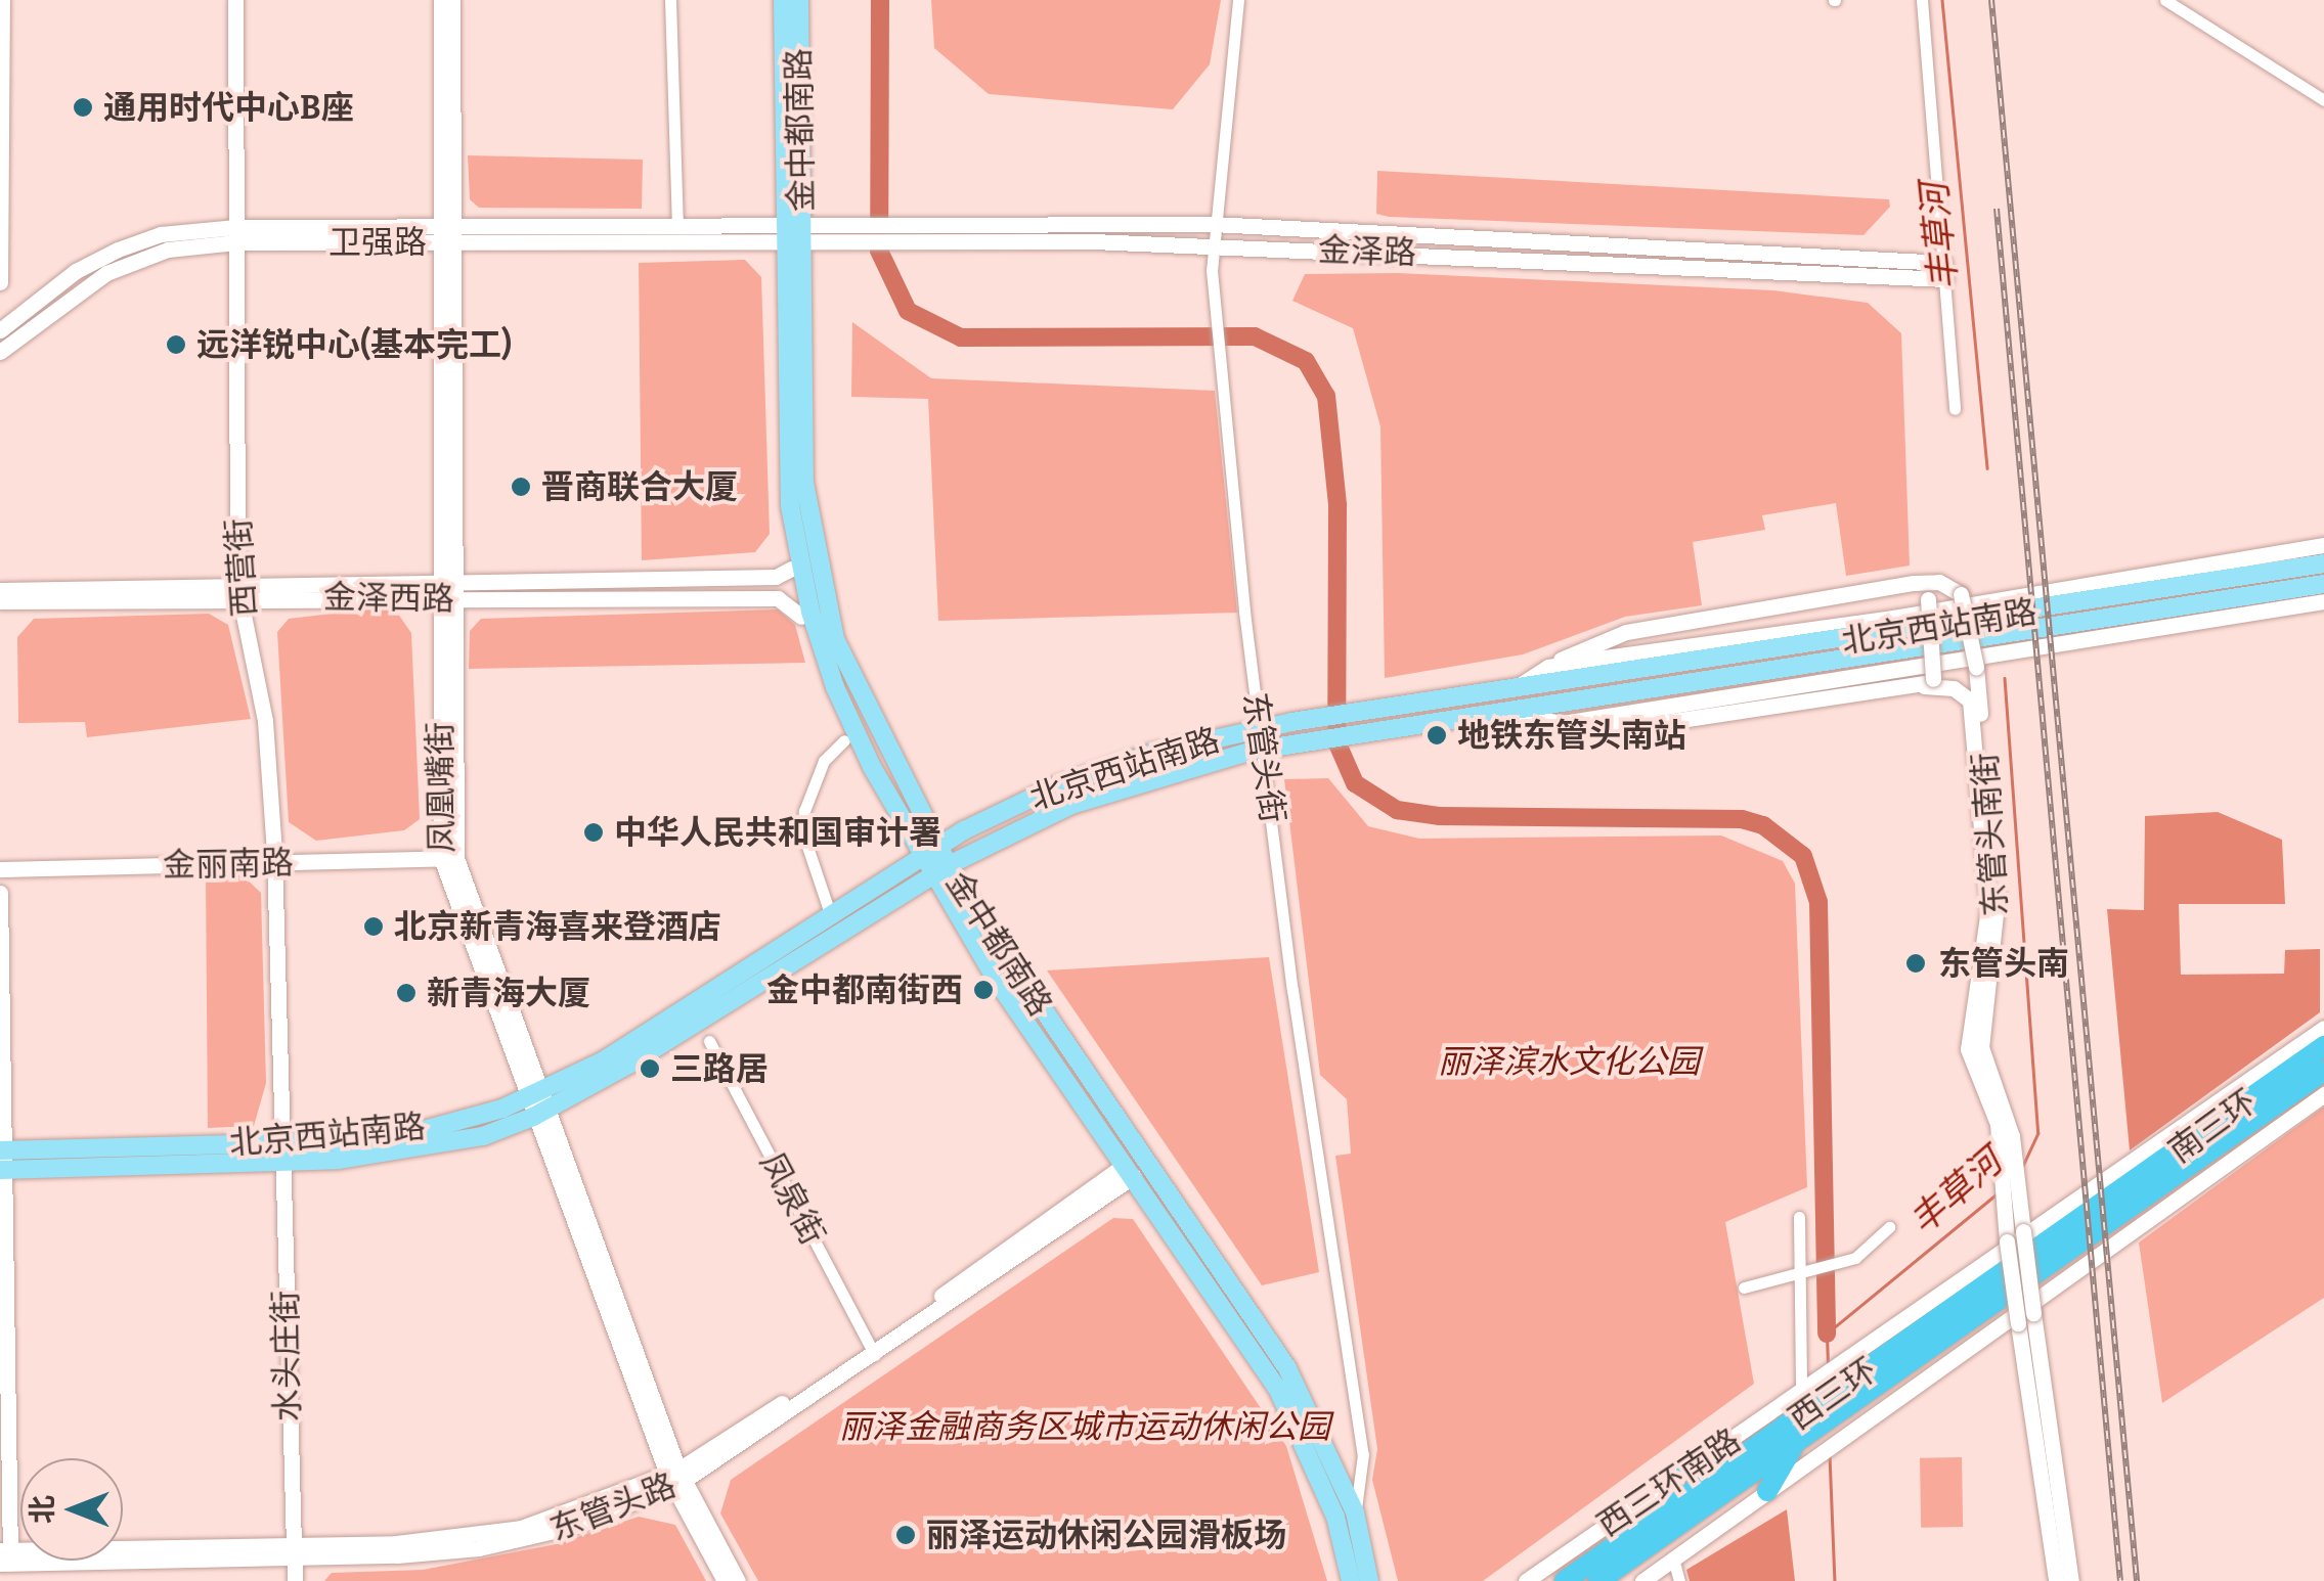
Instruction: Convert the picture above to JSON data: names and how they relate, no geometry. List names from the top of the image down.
{
  "streets": {
    "highway": ["南三环", "西三环"],
    "main road": ["金中都南路", "北京西站南路"],
    "street": [
      "卫强路",
      "金泽路",
      "西营街",
      "金泽西路",
      "东管头街",
      "凤凰嘴街",
      "东管头南街",
      "金丽南路",
      "凤泉街",
      "水头庄街",
      "西三环南路",
      "东管头路"
    ]
  },
  "crossings": [
    ["金中都南路", "卫强路"],
    ["金中都南路", "金泽路"],
    ["金中都南路", "北京西站南路"],
    ["金中都南路", "东管头街"],
    ["金中都南路", "东管头路"],
    ["卫强路", "金泽路"],
    ["卫强路", "西营街"],
    ["卫强路", "凤凰嘴街"],
    ["金泽路", "东管头街"],
    ["西营街", "金泽西路"],
    ["西营街", "北京西站南路"],
    ["西营街", "金丽南路"],
    ["西营街", "水头庄街"],
    ["金泽西路", "凤凰嘴街"],
    ["北京西站南路", "东管头街"],
    ["北京西站南路", "凤凰嘴街"],
    ["北京西站南路", "水头庄街"],
    ["凤凰嘴街", "金丽南路"],
    ["凤凰嘴街", "东管头路"],
    ["南三环", "西三环"],
    ["凤泉街", "东管头路"],
    ["水头庄街", "东管头路"],
    ["西三环", "西三环南路"]
  ],
  "water": ["丰草河"],
  "parks": ["丽泽滨水文化公园", "丽泽金融商务区城市运动休闲公园"],
  "places": [
    "通用时代中心B座",
    "远洋锐中心(基本完工)",
    "晋商联合大厦",
    "地铁东管头南站",
    "中华人民共和国审计署",
    "北京新青海喜来登酒店",
    "东管头南",
    "金中都南街西",
    "新青海大厦",
    "三路居",
    "丽泽运动休闲公园滑板场"
  ],
  "north": "left"
}
